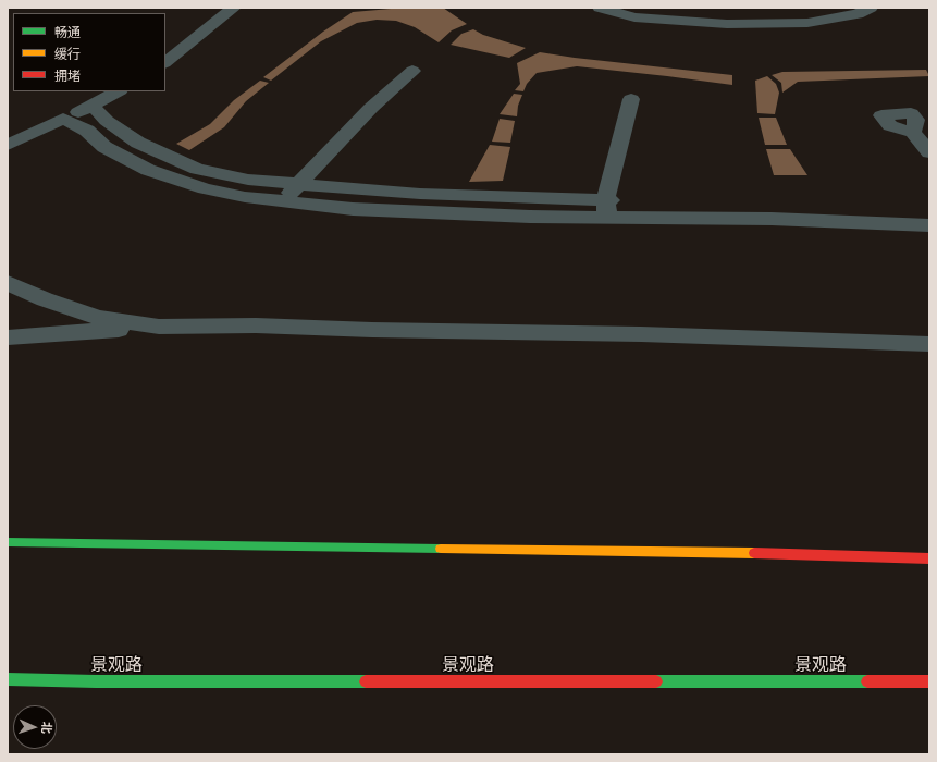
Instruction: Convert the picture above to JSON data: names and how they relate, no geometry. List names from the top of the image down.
{
  "streets": {
    "street": ["景观路"]
  },
  "legend": ["畅通", "缓行", "拥堵"],
  "north": "right"
}
